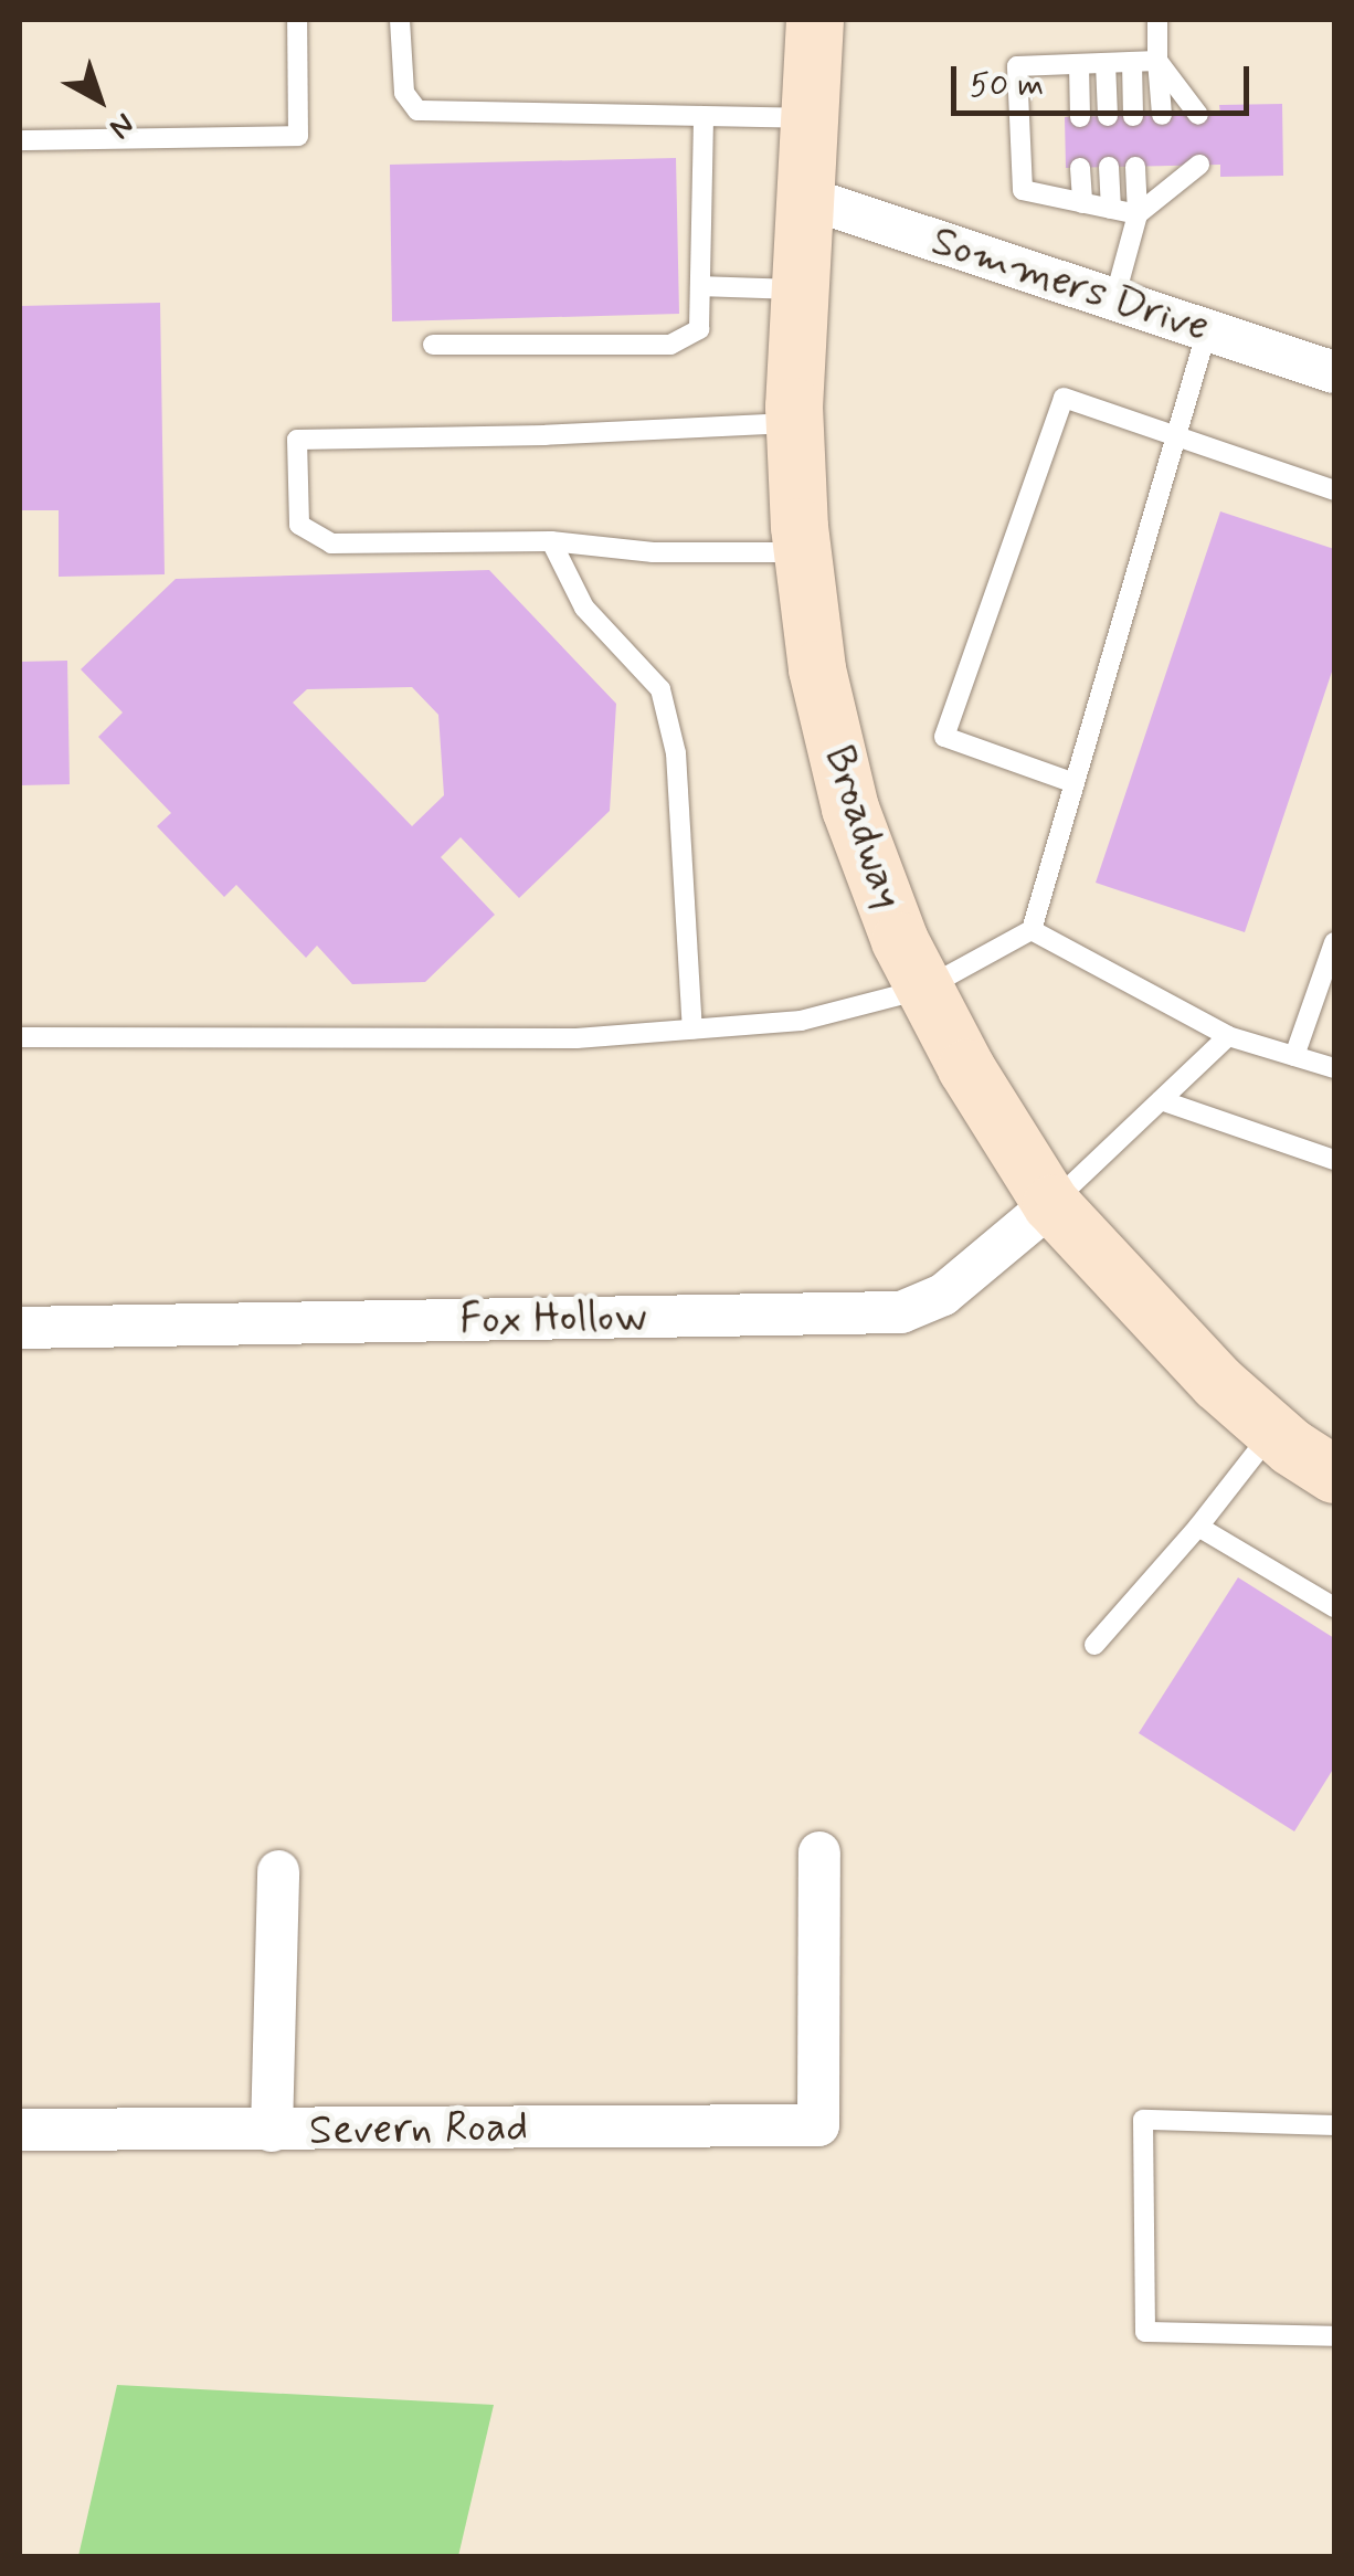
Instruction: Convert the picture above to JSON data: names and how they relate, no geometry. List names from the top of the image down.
{
  "streets": {
    "main road": ["Broadway"],
    "street": ["Sommers Drive", "Fox Hollow", "Severn Road"]
  },
  "crossings": [
    ["Sommers Drive", "Broadway"],
    ["Broadway", "Fox Hollow"]
  ],
  "scale_bar": "50 m",
  "north": "bottom right"
}
